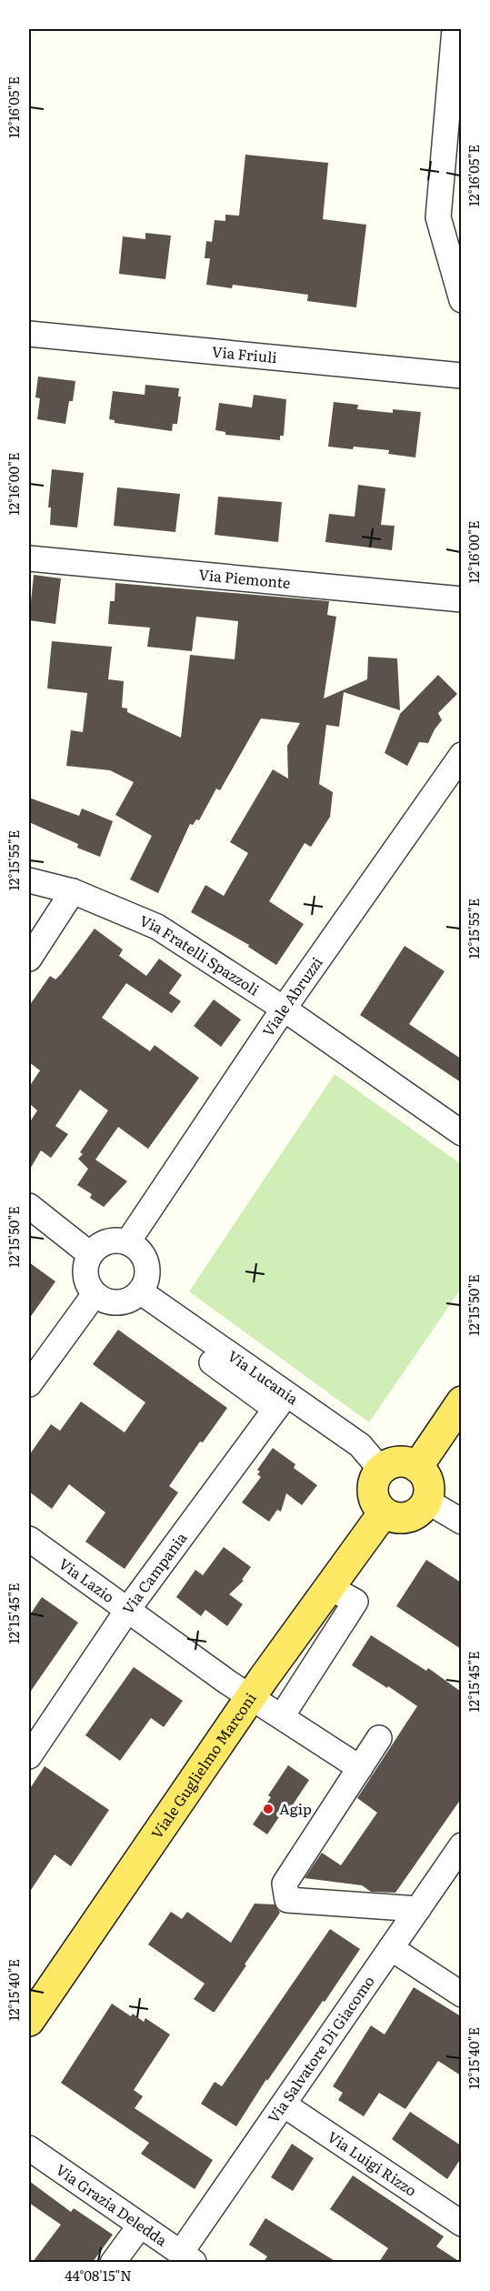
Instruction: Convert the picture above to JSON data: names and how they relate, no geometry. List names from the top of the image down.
{
  "streets": {
    "main road": ["Viale Guglielmo Marconi"],
    "street": [
      "Via Friuli",
      "Via Piemonte",
      "Via Fratelli Spazzoli",
      "Viale Abruzzi",
      "Via Lucania",
      "Via Campania",
      "Via Lazio",
      "Via Salvatore Di Giacomo",
      "Via Luigi Rizzo",
      "Via Grazia Deledda"
    ]
  },
  "crossings": [
    ["Via Fratelli Spazzoli", "Viale Abruzzi"],
    ["Viale Abruzzi", "Via Lucania"],
    ["Via Lucania", "Via Campania"],
    ["Via Lucania", "Viale Guglielmo Marconi"],
    ["Via Campania", "Via Lazio"],
    ["Via Lazio", "Viale Guglielmo Marconi"],
    ["Via Salvatore Di Giacomo", "Via Luigi Rizzo"],
    ["Via Salvatore Di Giacomo", "Via Grazia Deledda"]
  ],
  "places": ["Agip"],
  "coordinates": [
    "12°16'05\"E",
    "12°16'00\"E",
    "12°15'55\"E",
    "12°15'50\"E",
    "12°15'45\"E",
    "12°15'40\"E",
    "44°08'15\"N"
  ]
}
